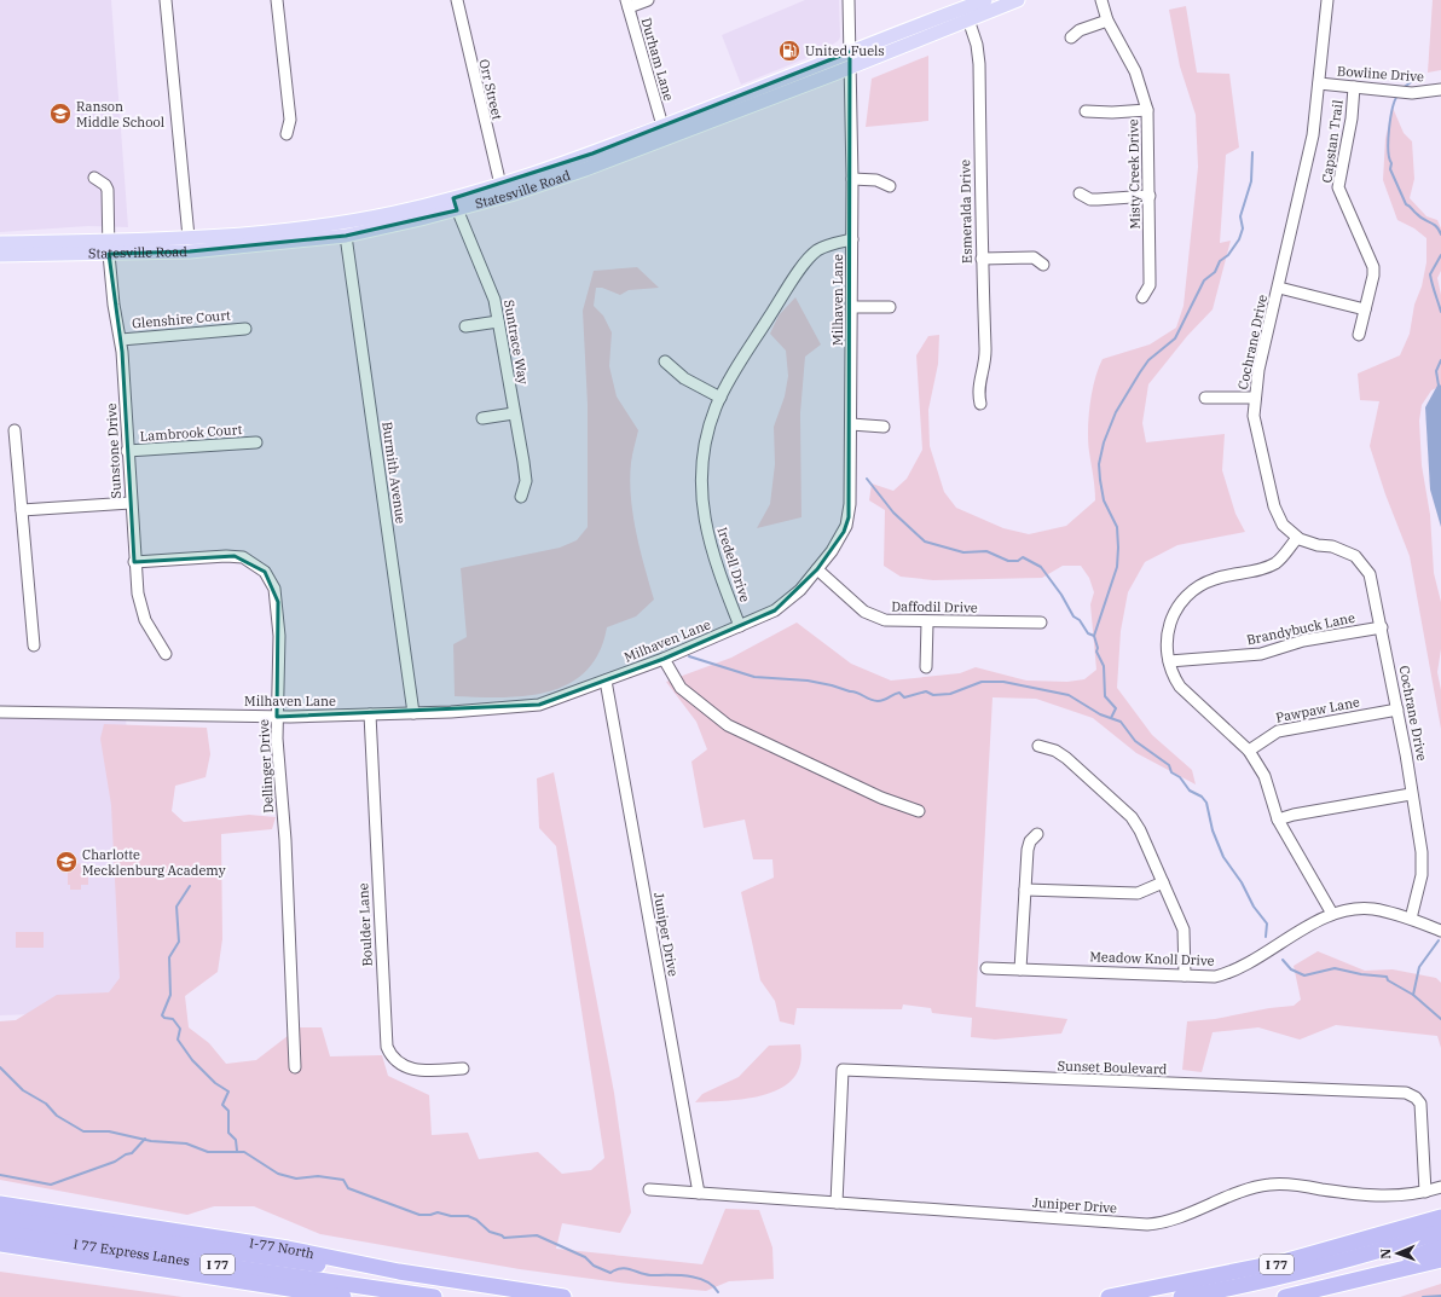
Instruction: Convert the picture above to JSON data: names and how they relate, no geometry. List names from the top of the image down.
{
  "streets": {
    "highway": ["I-77 North", "I 77 Express Lanes", "I 77"],
    "main road": ["Statesville Road"],
    "street": [
      "Durham Lane",
      "Bowline Drive",
      "Orr Street",
      "Capstan Trail",
      "Misty Creek Drive",
      "Esmeralda Drive",
      "Milhaven Lane",
      "Glenshire Court",
      "Suntrace Way",
      "Cochrane Drive",
      "Lambrook Court",
      "Sunstone Drive",
      "Burmith Avenue",
      "Iredell Drive",
      "Daffodil Drive",
      "Brandybuck Lane",
      "Pawpaw Lane",
      "Dellinger Drive",
      "Boulder Lane",
      "Juniper Drive",
      "Meadow Knoll Drive",
      "Sunset Boulevard"
    ]
  },
  "crossings": [
    ["Durham Lane", "Statesville Road"],
    ["Bowline Drive", "Capstan Trail"],
    ["Bowline Drive", "Cochrane Drive"],
    ["Orr Street", "Statesville Road"],
    ["Statesville Road", "Esmeralda Drive"],
    ["Statesville Road", "Milhaven Lane"],
    ["Statesville Road", "Suntrace Way"],
    ["Statesville Road", "Sunstone Drive"],
    ["Statesville Road", "Burmith Avenue"],
    ["Milhaven Lane", "Burmith Avenue"],
    ["Milhaven Lane", "Iredell Drive"],
    ["Milhaven Lane", "Daffodil Drive"],
    ["Milhaven Lane", "Dellinger Drive"],
    ["Milhaven Lane", "Boulder Lane"],
    ["Milhaven Lane", "Juniper Drive"],
    ["Glenshire Court", "Sunstone Drive"],
    ["Cochrane Drive", "Brandybuck Lane"],
    ["Cochrane Drive", "Pawpaw Lane"],
    ["Cochrane Drive", "Meadow Knoll Drive"],
    ["Lambrook Court", "Sunstone Drive"],
    ["Sunstone Drive", "Dellinger Drive"],
    ["Juniper Drive", "Sunset Boulevard"],
    ["I-77 North", "I 77 Express Lanes"]
  ],
  "places": {
    "fuel station": ["United Fuels"],
    "school or university": ["Ranson Middle School", "Charlotte Mecklenburg Academy"]
  },
  "north": "left"
}
